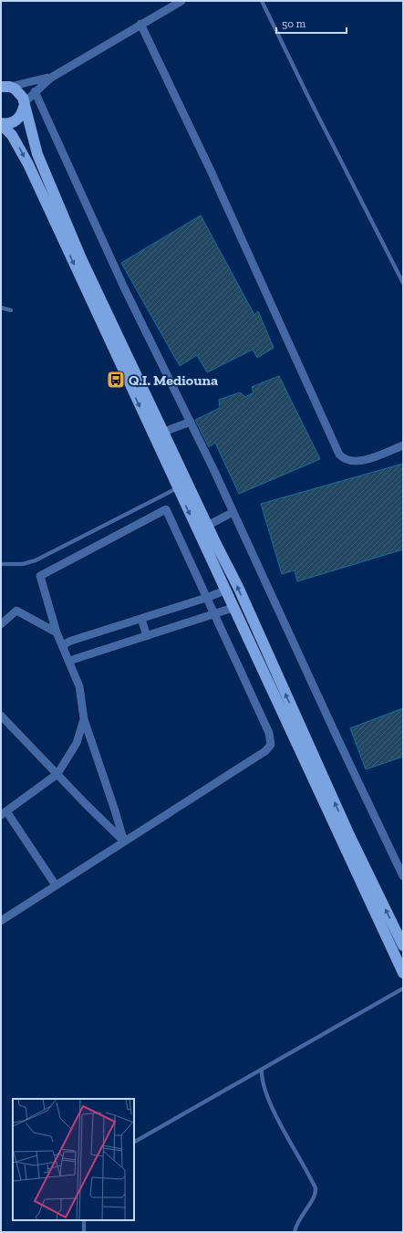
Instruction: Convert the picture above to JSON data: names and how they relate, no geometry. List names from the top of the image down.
{
  "places": {
    "bus stop": ["Q.I. Mediouna"]
  },
  "scale_bar": "50 m"
}
